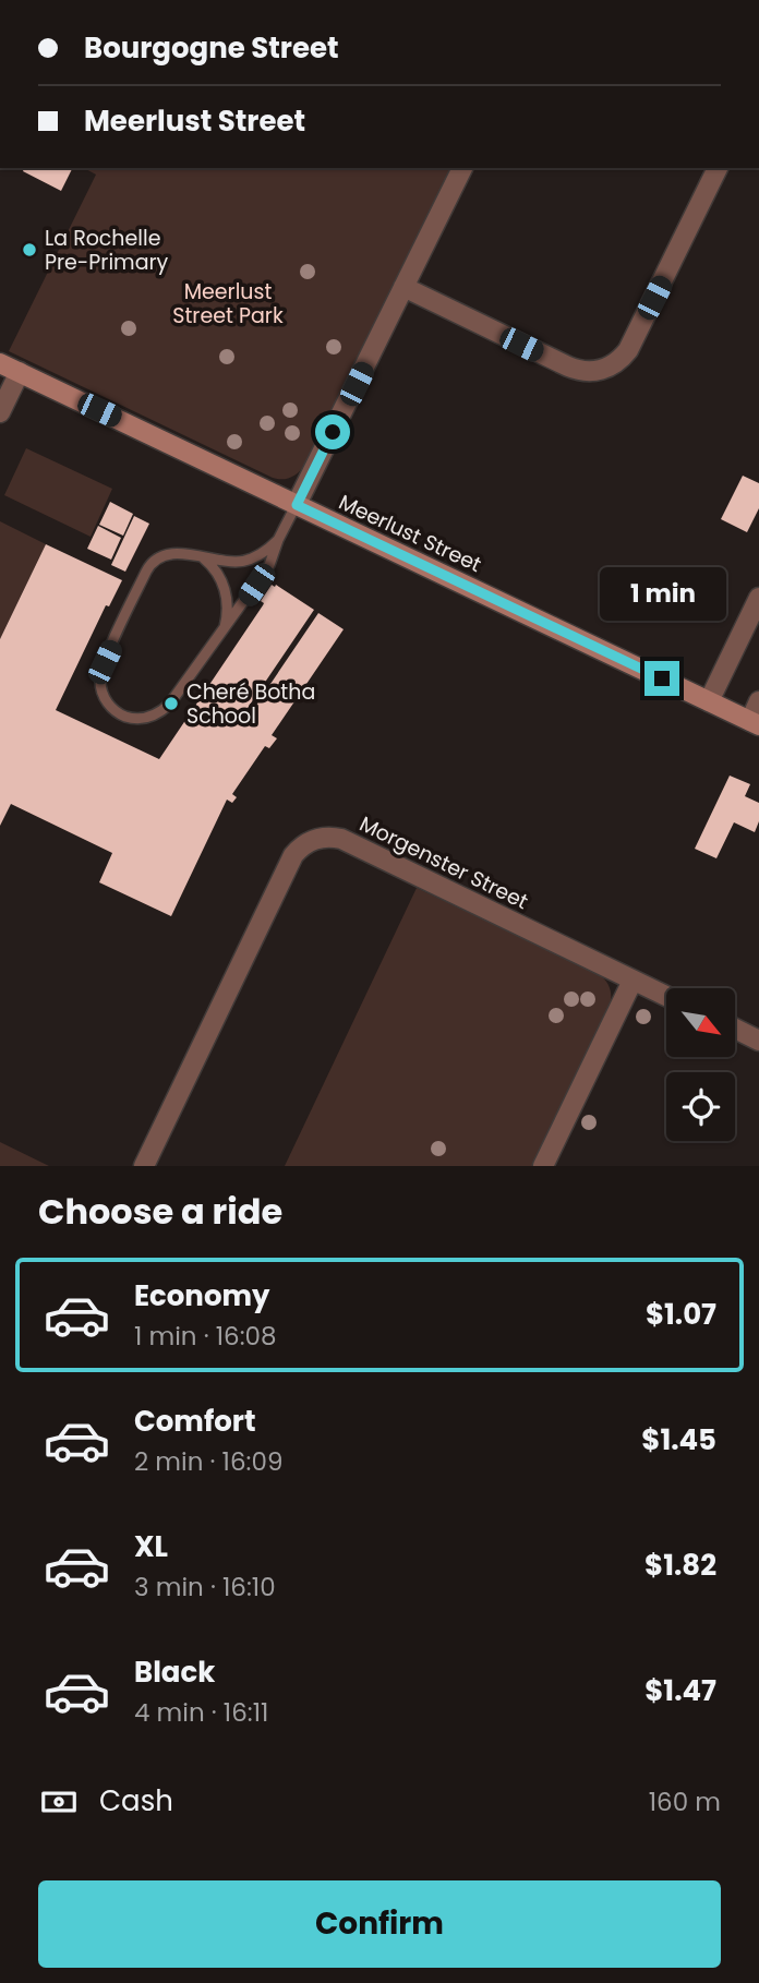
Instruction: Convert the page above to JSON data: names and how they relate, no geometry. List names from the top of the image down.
{
  "streets": {
    "street": ["Meerlust Street", "Morgenster Street"]
  },
  "parks": ["Meerlust Street Park"],
  "places": ["La Rochelle Pre-Primary", "Cheré Botha School"],
  "north": "bottom right",
  "page": {
    "banner": ["Bourgogne Street", "Meerlust Street"],
    "bubble": "1 min",
    "heading": "Choose a ride",
    "list": [
      {
        "name": "Economy",
        "note": "1 min · 16:08",
        "value": "$1.07"
      },
      {
        "name": "Comfort",
        "note": "2 min · 16:09",
        "value": "$1.45"
      },
      {
        "name": "XL",
        "note": "3 min · 16:10",
        "value": "$1.82"
      },
      {
        "name": "Black",
        "note": "4 min · 16:11",
        "value": "$1.47"
      }
    ],
    "pay": ["Cash", "160 m"],
    "buttons": "Confirm"
  }
}
